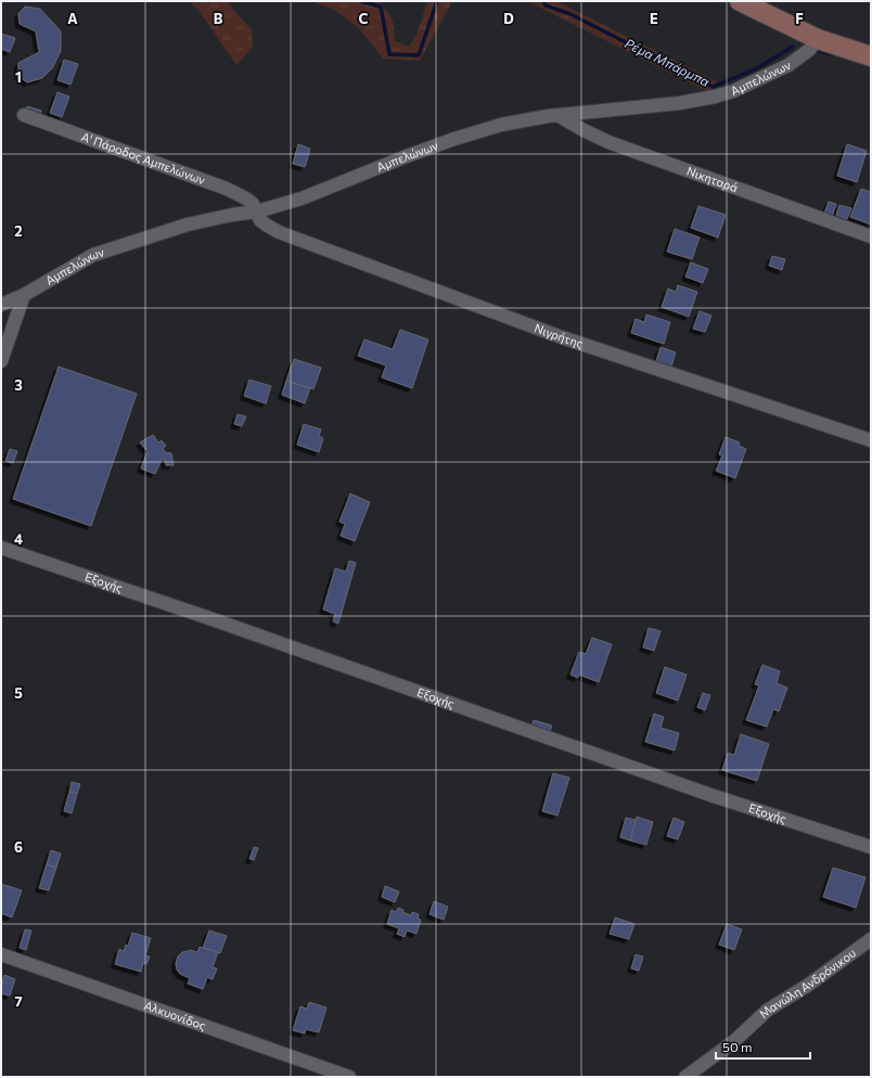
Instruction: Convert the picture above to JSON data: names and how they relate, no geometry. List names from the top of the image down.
{
  "streets": {
    "street": [
      "Αμπελώνων",
      "Α' Πάροδος Αμπελώνων",
      "Νικηταρά",
      "Νιγρήτης",
      "Εξοχής",
      "Μανώλη Ανδρόνικου",
      "Αλκυονίδος"
    ]
  },
  "crossings": [
    ["Αμπελώνων", "Α' Πάροδος Αμπελώνων"],
    ["Αμπελώνων", "Νικηταρά"],
    ["Αμπελώνων", "Νιγρήτης"],
    ["Α' Πάροδος Αμπελώνων", "Νιγρήτης"]
  ],
  "water": ["Ρέμα Μπάρμπα"],
  "scale_bar": "50 m",
  "grid": {
    "columns": [
      "A",
      "B",
      "C",
      "D",
      "E",
      "F"
    ],
    "rows": [
      "1",
      "2",
      "3",
      "4",
      "5",
      "6",
      "7"
    ]
  }
}
